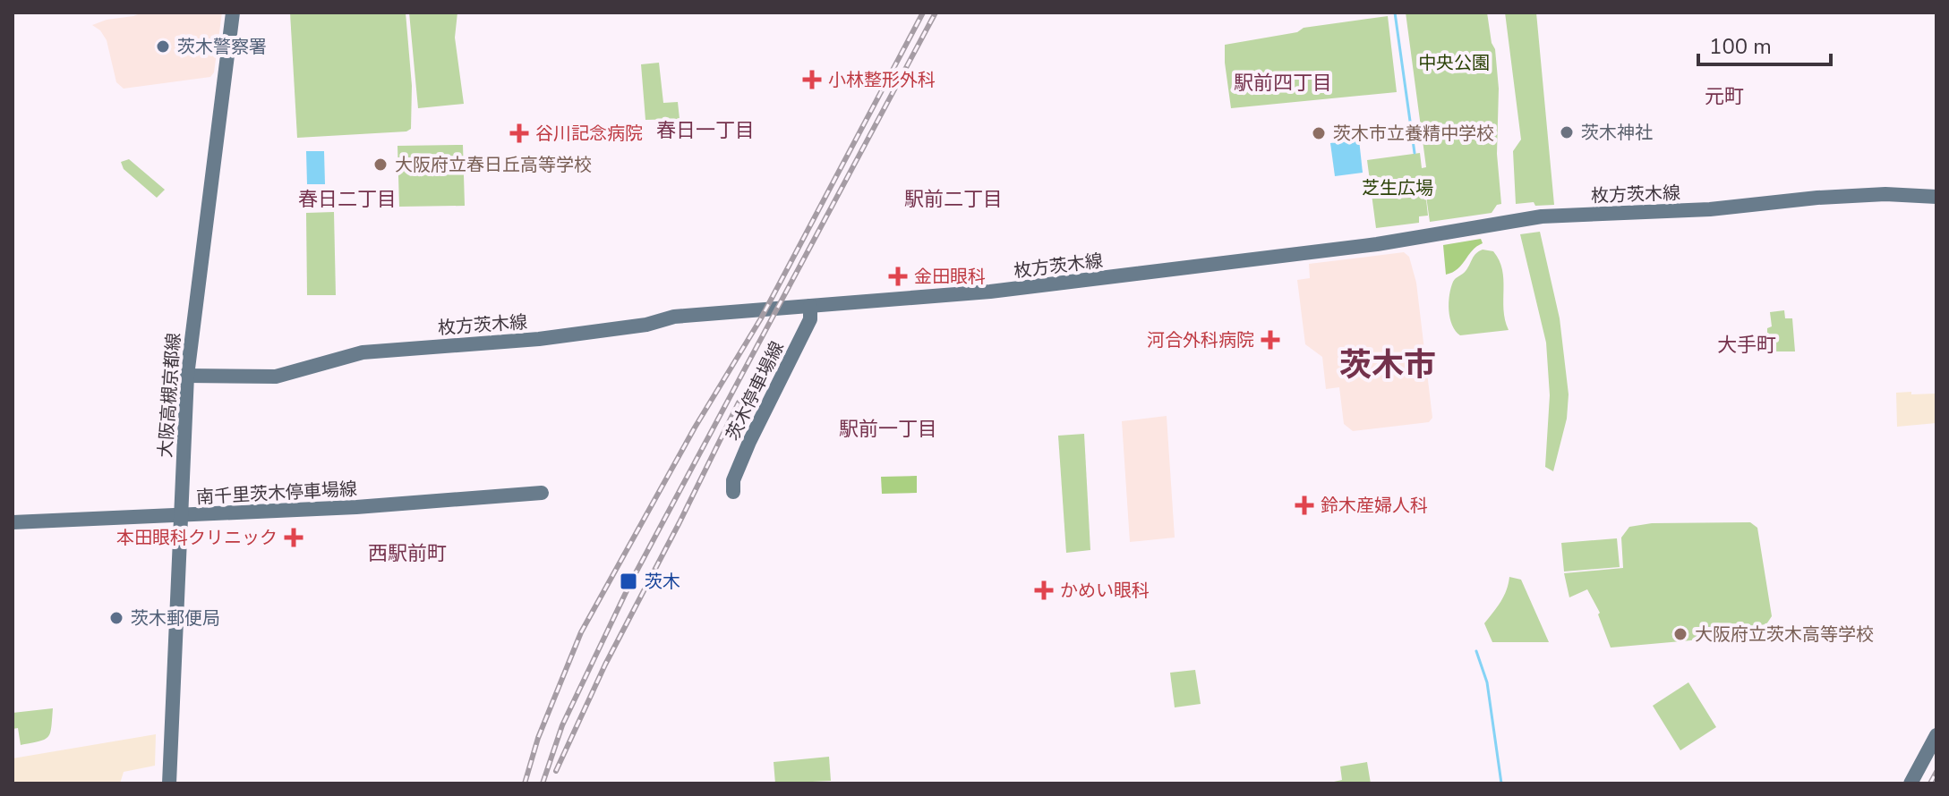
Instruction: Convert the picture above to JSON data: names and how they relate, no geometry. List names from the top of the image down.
{
  "streets": {
    "main road": [
      "枚方茨木線",
      "茨木停車場線",
      "大阪高槻京都線",
      "南千里茨木停車場線"
    ]
  },
  "crossings": [
    ["枚方茨木線", "茨木停車場線"],
    ["枚方茨木線", "大阪高槻京都線"],
    ["大阪高槻京都線", "南千里茨木停車場線"]
  ],
  "districts": [
    "駅前四丁目",
    "元町",
    "春日一丁目",
    "春日二丁目",
    "駅前二丁目",
    "大手町",
    "茨木市",
    "駅前一丁目",
    "西駅前町"
  ],
  "parks": ["中央公園", "芝生広場"],
  "places": {
    "other": [
      "茨木警察署",
      "茨木神社",
      "茨木市立養精中学校",
      "大阪府立春日丘高等学校",
      "茨木郵便局",
      "大阪府立茨木高等学校"
    ],
    "health": [
      "小林整形外科",
      "谷川記念病院",
      "金田眼科",
      "河合外科病院",
      "鈴木産婦人科",
      "本田眼科クリニック",
      "かめい眼科"
    ],
    "transit": ["茨木"]
  },
  "scale_bar": "100 m"
}
